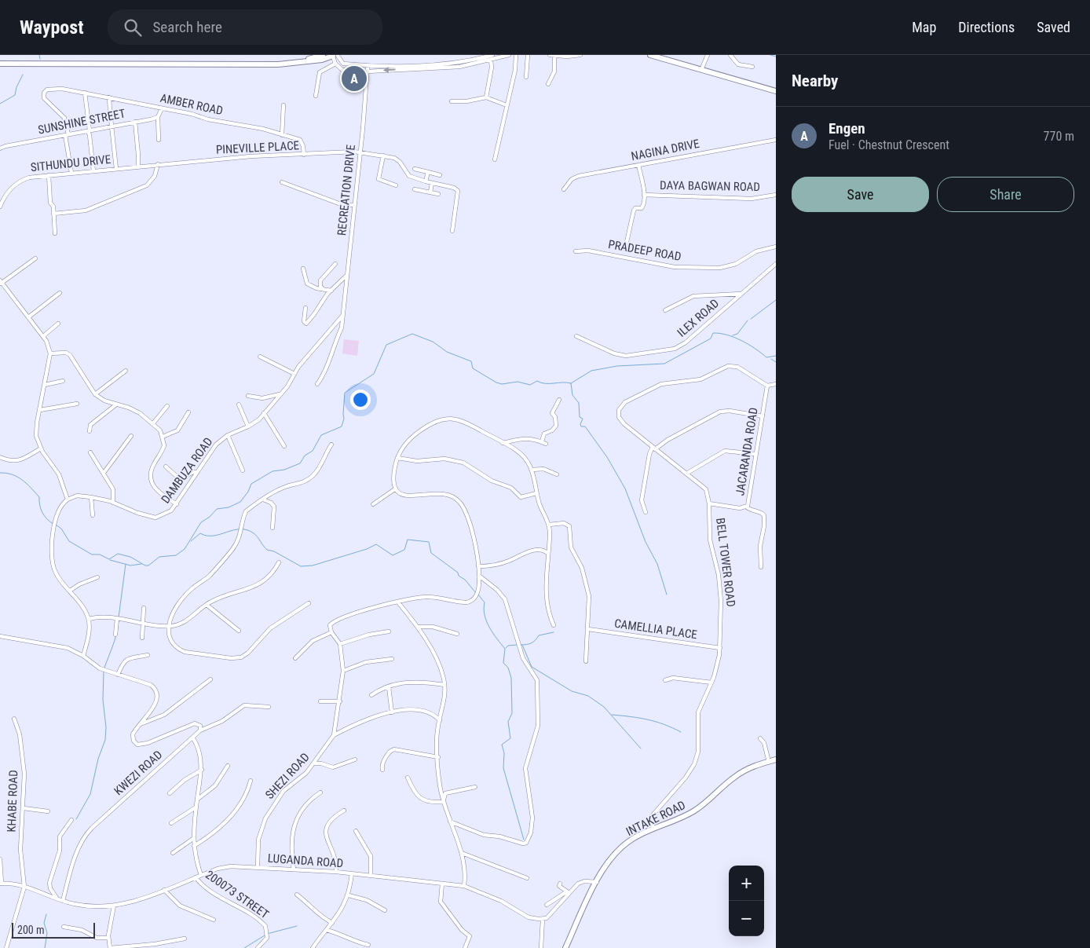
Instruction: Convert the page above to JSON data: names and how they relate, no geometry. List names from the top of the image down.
{
  "streets": {
    "street": [
      "AMBER ROAD",
      "SUNSHINE STREET",
      "PINEVILLE PLACE",
      "NAGINA DRIVE",
      "SITHUNDU DRIVE",
      "DAYA BAGWAN ROAD",
      "RECREATION DRIVE",
      "PRADEEP ROAD",
      "ILEX ROAD",
      "JACARANDA ROAD",
      "DAMBUZA ROAD",
      "BELL TOWER ROAD",
      "CAMELLIA PLACE",
      "KWEZI ROAD",
      "SHEZI ROAD",
      "KHABE ROAD",
      "INTAKE ROAD",
      "LUGANDA ROAD",
      "200073 STREET"
    ]
  },
  "crossings": [
    ["AMBER ROAD", "SUNSHINE STREET"],
    ["AMBER ROAD", "PINEVILLE PLACE"],
    ["PINEVILLE PLACE", "SITHUNDU DRIVE"],
    ["PINEVILLE PLACE", "RECREATION DRIVE"],
    ["RECREATION DRIVE", "DAMBUZA ROAD"],
    ["JACARANDA ROAD", "BELL TOWER ROAD"],
    ["BELL TOWER ROAD", "CAMELLIA PLACE"],
    ["BELL TOWER ROAD", "INTAKE ROAD"],
    ["KWEZI ROAD", "LUGANDA ROAD"],
    ["SHEZI ROAD", "LUGANDA ROAD"],
    ["KHABE ROAD", "LUGANDA ROAD"],
    ["LUGANDA ROAD", "200073 STREET"]
  ],
  "scale_bar": "200 m",
  "page": {
    "header": "Waypost",
    "search": "Search here",
    "nav": ["Map", "Directions", "Saved"],
    "heading": "Nearby",
    "pins": "A",
    "list": [
      {
        "mark": "A",
        "name": "Engen",
        "note": "Fuel · Chestnut Crescent",
        "value": "770 m"
      }
    ],
    "buttons": ["Save", "Share"],
    "map_buttons": ["+", "−"],
    "scale": "200 m"
  }
}
